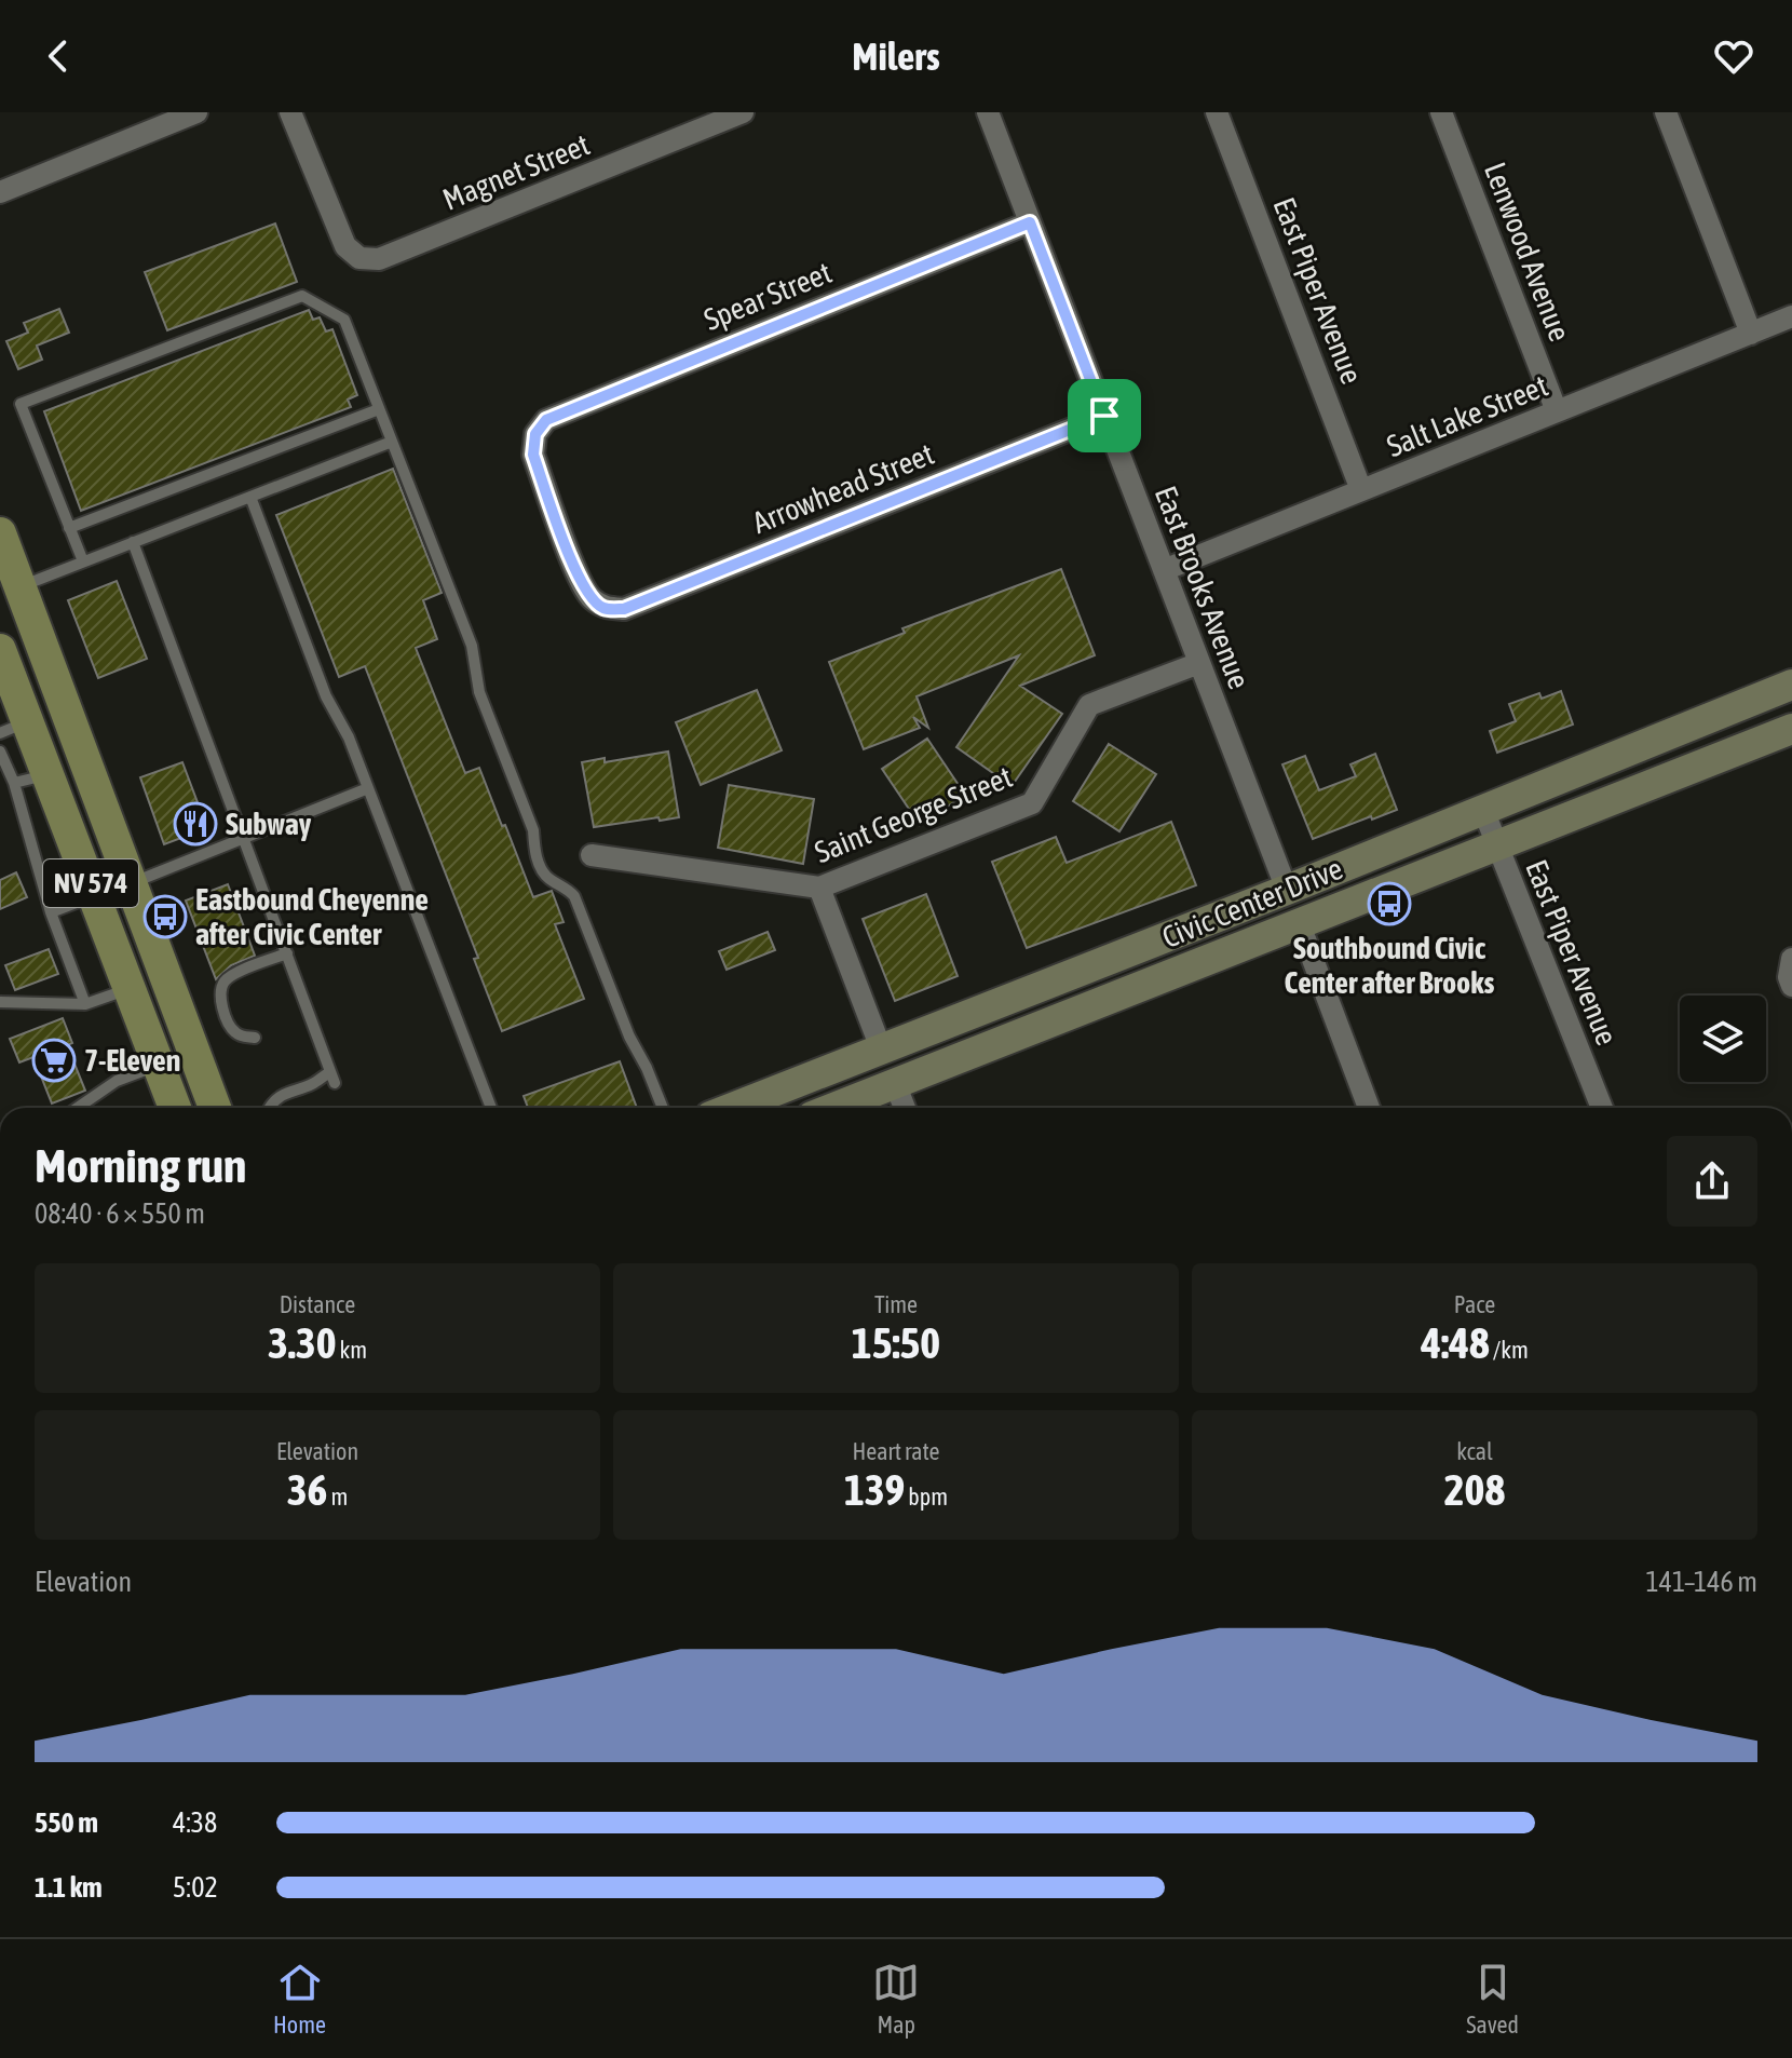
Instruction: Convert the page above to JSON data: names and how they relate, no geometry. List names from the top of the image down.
{
  "streets": {
    "main road": ["NV 574", "Civic Center Drive"],
    "street": [
      "Magnet Street",
      "Lenwood Avenue",
      "East Piper Avenue",
      "Spear Street",
      "Salt Lake Street",
      "Arrowhead Street",
      "East Brooks Avenue",
      "Saint George Street"
    ]
  },
  "crossings": [
    ["Lenwood Avenue", "Salt Lake Street"],
    ["East Piper Avenue", "Salt Lake Street"],
    ["East Piper Avenue", "Civic Center Drive"],
    ["Spear Street", "Arrowhead Street"],
    ["Spear Street", "East Brooks Avenue"],
    ["Salt Lake Street", "East Brooks Avenue"],
    ["Arrowhead Street", "East Brooks Avenue"],
    ["East Brooks Avenue", "Saint George Street"],
    ["East Brooks Avenue", "Civic Center Drive"]
  ],
  "places": {
    "restaurant": ["Subway"],
    "bus stop": ["Southbound Civic Center after Brooks", "Eastbound Cheyenne after Civic Center"],
    "supermarket": ["7-Eleven"]
  },
  "page": {
    "header": "Milers",
    "heading": ["Morning run", "08:40 · 6 × 550 m"],
    "stats": [
      ["Distance", "3.30 km"],
      ["Time", "15:50"],
      ["Pace", "4:48 /km"],
      ["Elevation", "36 m"],
      ["Heart rate", "139 bpm"],
      ["kcal", "208"]
    ],
    "chart": ["Elevation", "141–146 m"],
    "list": [
      {
        "name": "550 m",
        "note": "4:38"
      },
      {
        "name": "1.1 km",
        "note": "5:02"
      }
    ],
    "tabs": ["Home", "Map", "Saved"]
  }
}
